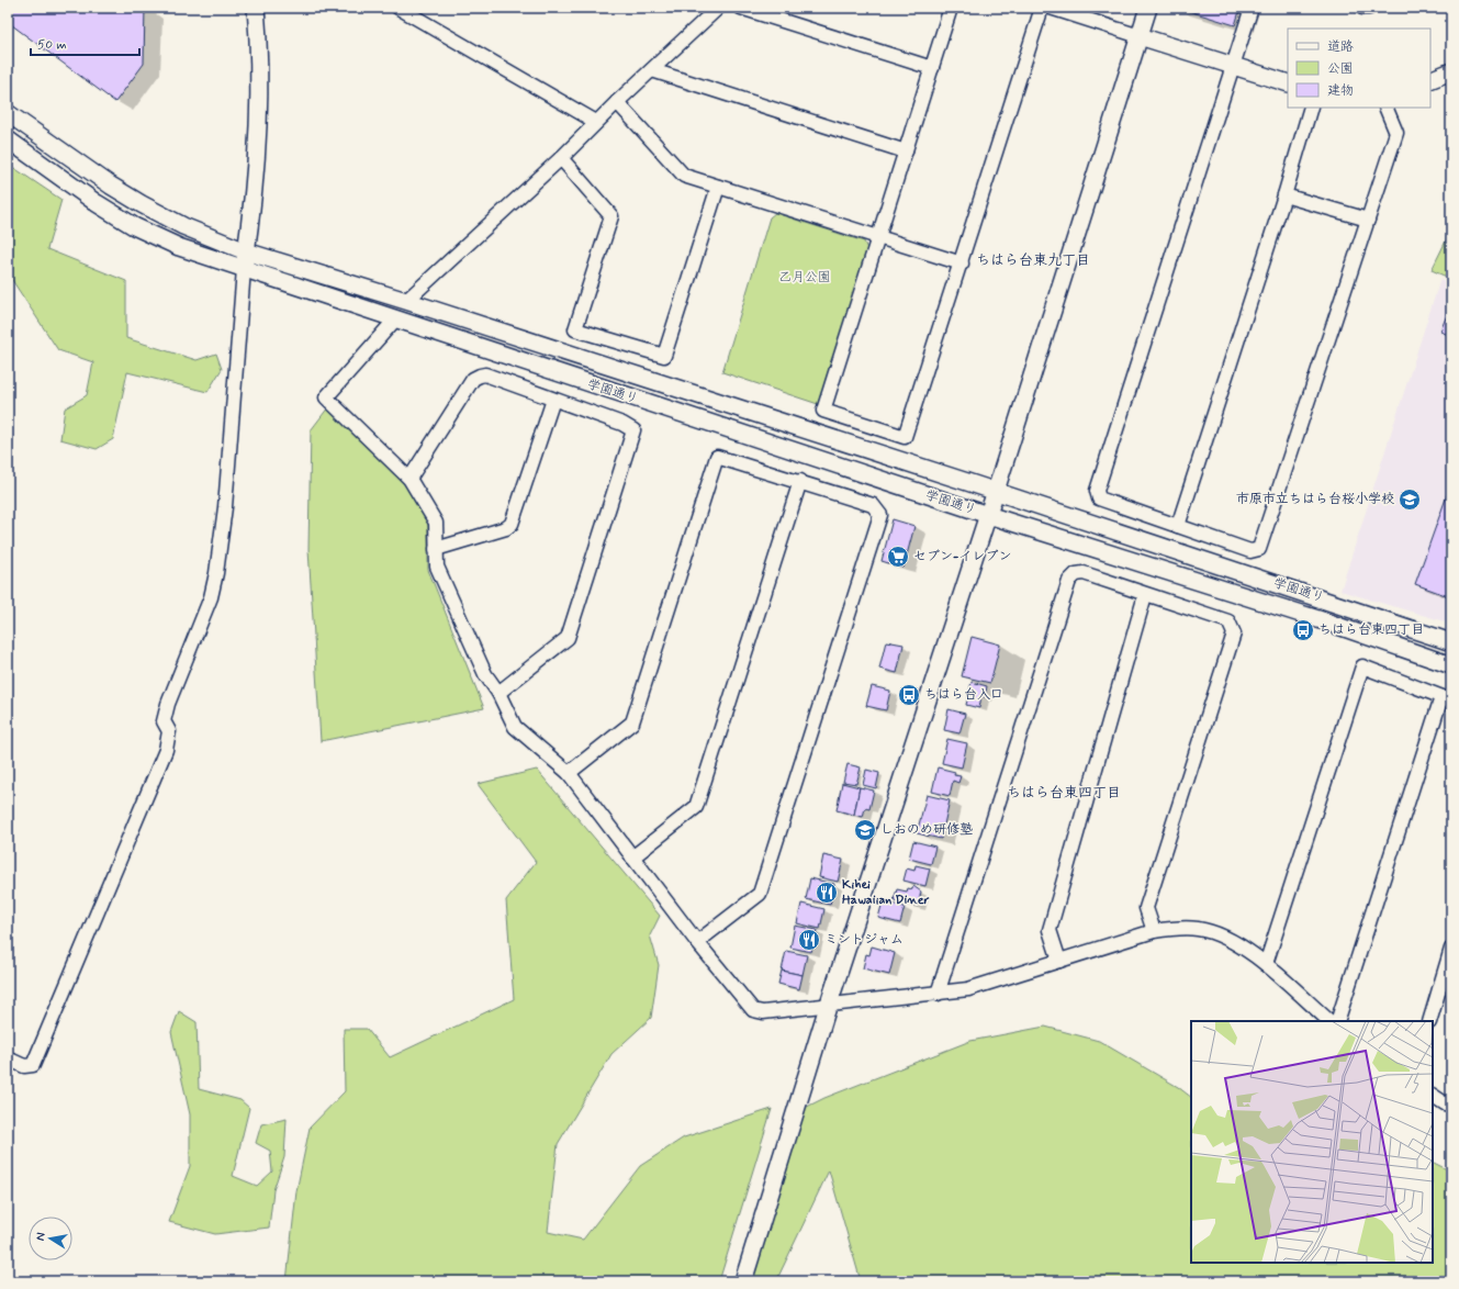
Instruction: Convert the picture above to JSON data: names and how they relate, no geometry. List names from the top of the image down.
{
  "streets": {
    "street": ["学園通り"]
  },
  "districts": ["ちはら台東九丁目", "ちはら台東四丁目"],
  "parks": ["乙月公園"],
  "places": {
    "school or university": ["市原市立ちはら台桜小学校", "しおのめ研修塾"],
    "supermarket": ["セブン-イレブン"],
    "bus stop": ["ちはら台東四丁目", "ちはら台入口"],
    "restaurant": ["Kihei Hawaiian Diner", "ミントジャム"]
  },
  "legend": ["道路", "公園", "建物"],
  "scale_bar": "50 m",
  "north": "left"
}
